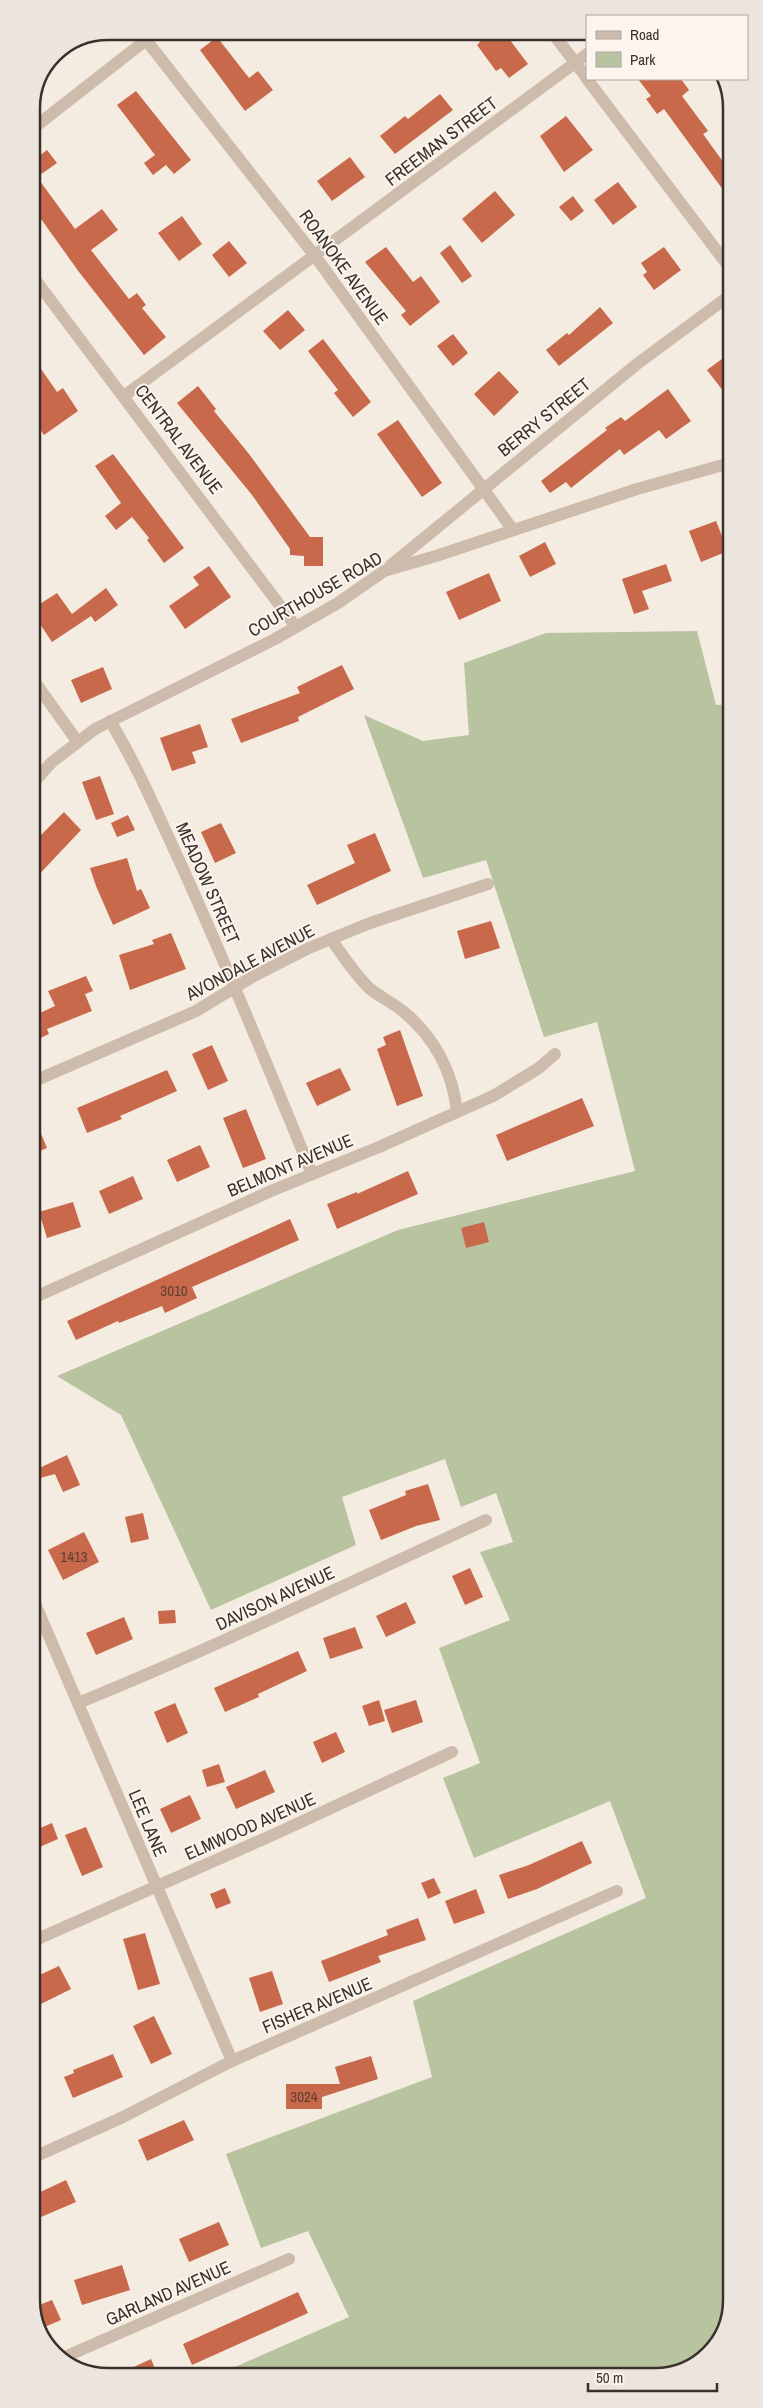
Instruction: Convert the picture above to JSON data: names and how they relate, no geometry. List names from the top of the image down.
{
  "streets": {
    "street": [
      "FREEMAN STREET",
      "ROANOKE AVENUE",
      "BERRY STREET",
      "CENTRAL AVENUE",
      "COURTHOUSE ROAD",
      "MEADOW STREET",
      "AVONDALE AVENUE",
      "BELMONT AVENUE",
      "DAVISON AVENUE",
      "LEE LANE",
      "ELMWOOD AVENUE",
      "FISHER AVENUE",
      "GARLAND AVENUE"
    ]
  },
  "crossings": [
    ["FREEMAN STREET", "ROANOKE AVENUE"],
    ["FREEMAN STREET", "CENTRAL AVENUE"],
    ["ROANOKE AVENUE", "BERRY STREET"],
    ["ROANOKE AVENUE", "COURTHOUSE ROAD"],
    ["BERRY STREET", "COURTHOUSE ROAD"],
    ["CENTRAL AVENUE", "COURTHOUSE ROAD"],
    ["COURTHOUSE ROAD", "MEADOW STREET"],
    ["MEADOW STREET", "AVONDALE AVENUE"],
    ["MEADOW STREET", "BELMONT AVENUE"],
    ["DAVISON AVENUE", "LEE LANE"],
    ["LEE LANE", "ELMWOOD AVENUE"],
    ["LEE LANE", "FISHER AVENUE"]
  ],
  "house_numbers": ["3010", "1413", "3024"],
  "legend": ["Road", "Park"],
  "scale_bar": "50 m"
}
